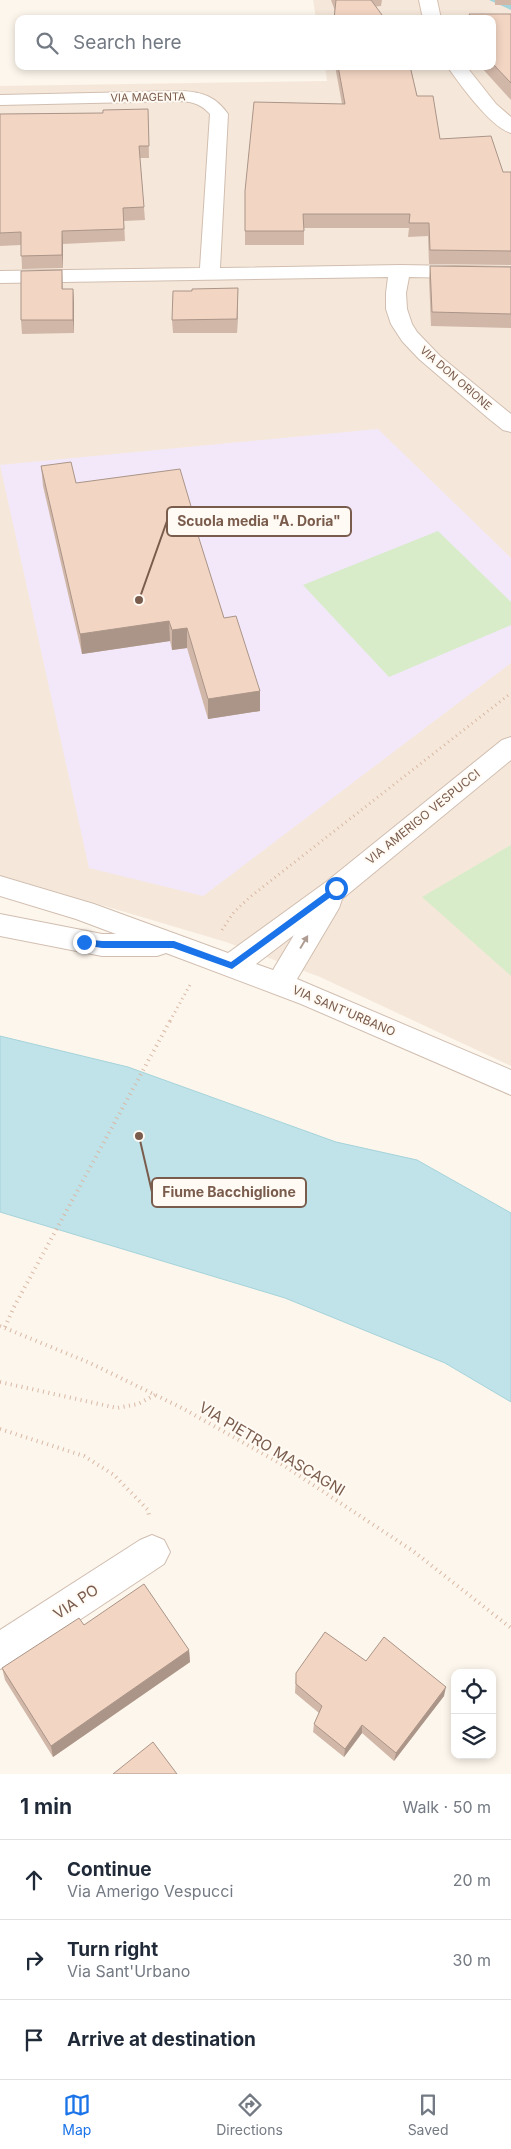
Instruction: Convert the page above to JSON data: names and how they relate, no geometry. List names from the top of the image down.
{
  "streets": {
    "street": [
      "VIA MAGENTA",
      "VIA DON ORIONE",
      "VIA AMERIGO VESPUCCI",
      "VIA SANT'URBANO",
      "VIA PO"
    ],
    "path": ["VIA PIETRO MASCAGNI"]
  },
  "crossings": [
    ["VIA AMERIGO VESPUCCI", "VIA SANT'URBANO"]
  ],
  "places": ["Scuola media \"A. Doria\"", "Fiume Bacchiglione"],
  "page": {
    "search": "Search here",
    "heading": ["1 min", "Walk · 50 m"],
    "list": [
      ["Continue", "Via Amerigo Vespucci", "20 m"],
      ["Turn right", "Via Sant'Urbano", "30 m"],
      "Arrive at destination"
    ],
    "nav": ["Map", "Directions", "Saved"]
  }
}
